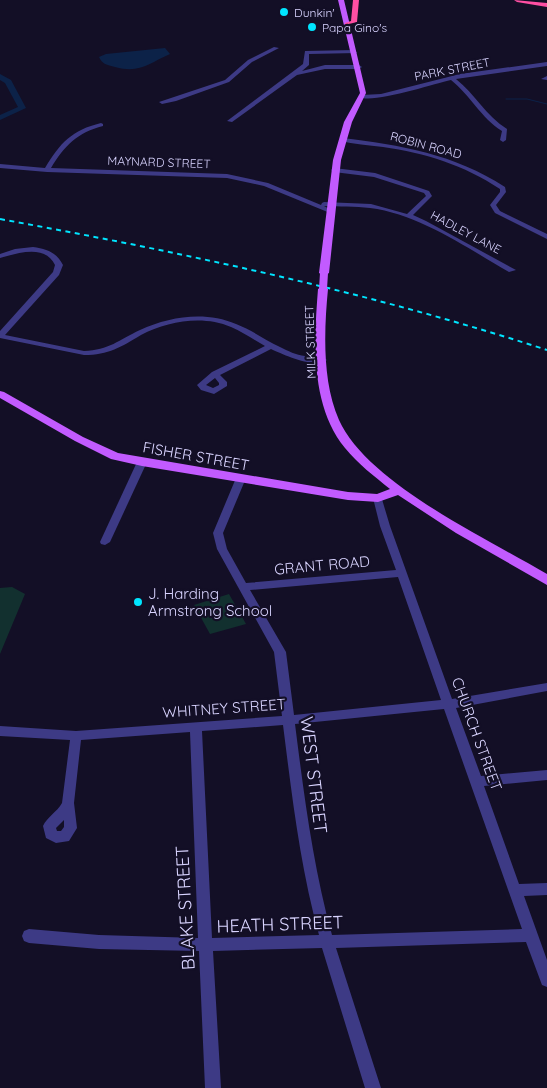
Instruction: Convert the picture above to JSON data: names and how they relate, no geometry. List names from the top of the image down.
{
  "streets": {
    "main road": ["MILK STREET", "FISHER STREET"],
    "street": [
      "PARK STREET",
      "ROBIN ROAD",
      "MAYNARD STREET",
      "HADLEY LANE",
      "GRANT ROAD",
      "WHITNEY STREET",
      "CHURCH STREET",
      "WEST STREET",
      "BLAKE STREET",
      "HEATH STREET"
    ]
  },
  "crossings": [
    ["PARK STREET", "MILK STREET"],
    ["ROBIN ROAD", "MILK STREET"],
    ["MAYNARD STREET", "HADLEY LANE"],
    ["MAYNARD STREET", "MILK STREET"],
    ["HADLEY LANE", "MILK STREET"],
    ["MILK STREET", "FISHER STREET"],
    ["FISHER STREET", "CHURCH STREET"],
    ["FISHER STREET", "WEST STREET"],
    ["GRANT ROAD", "CHURCH STREET"],
    ["GRANT ROAD", "WEST STREET"],
    ["WHITNEY STREET", "CHURCH STREET"],
    ["WHITNEY STREET", "WEST STREET"],
    ["WHITNEY STREET", "BLAKE STREET"],
    ["CHURCH STREET", "HEATH STREET"],
    ["WEST STREET", "HEATH STREET"],
    ["BLAKE STREET", "HEATH STREET"]
  ],
  "places": ["Dunkin'", "Papa Gino's", "J. Harding Armstrong School"]
}
